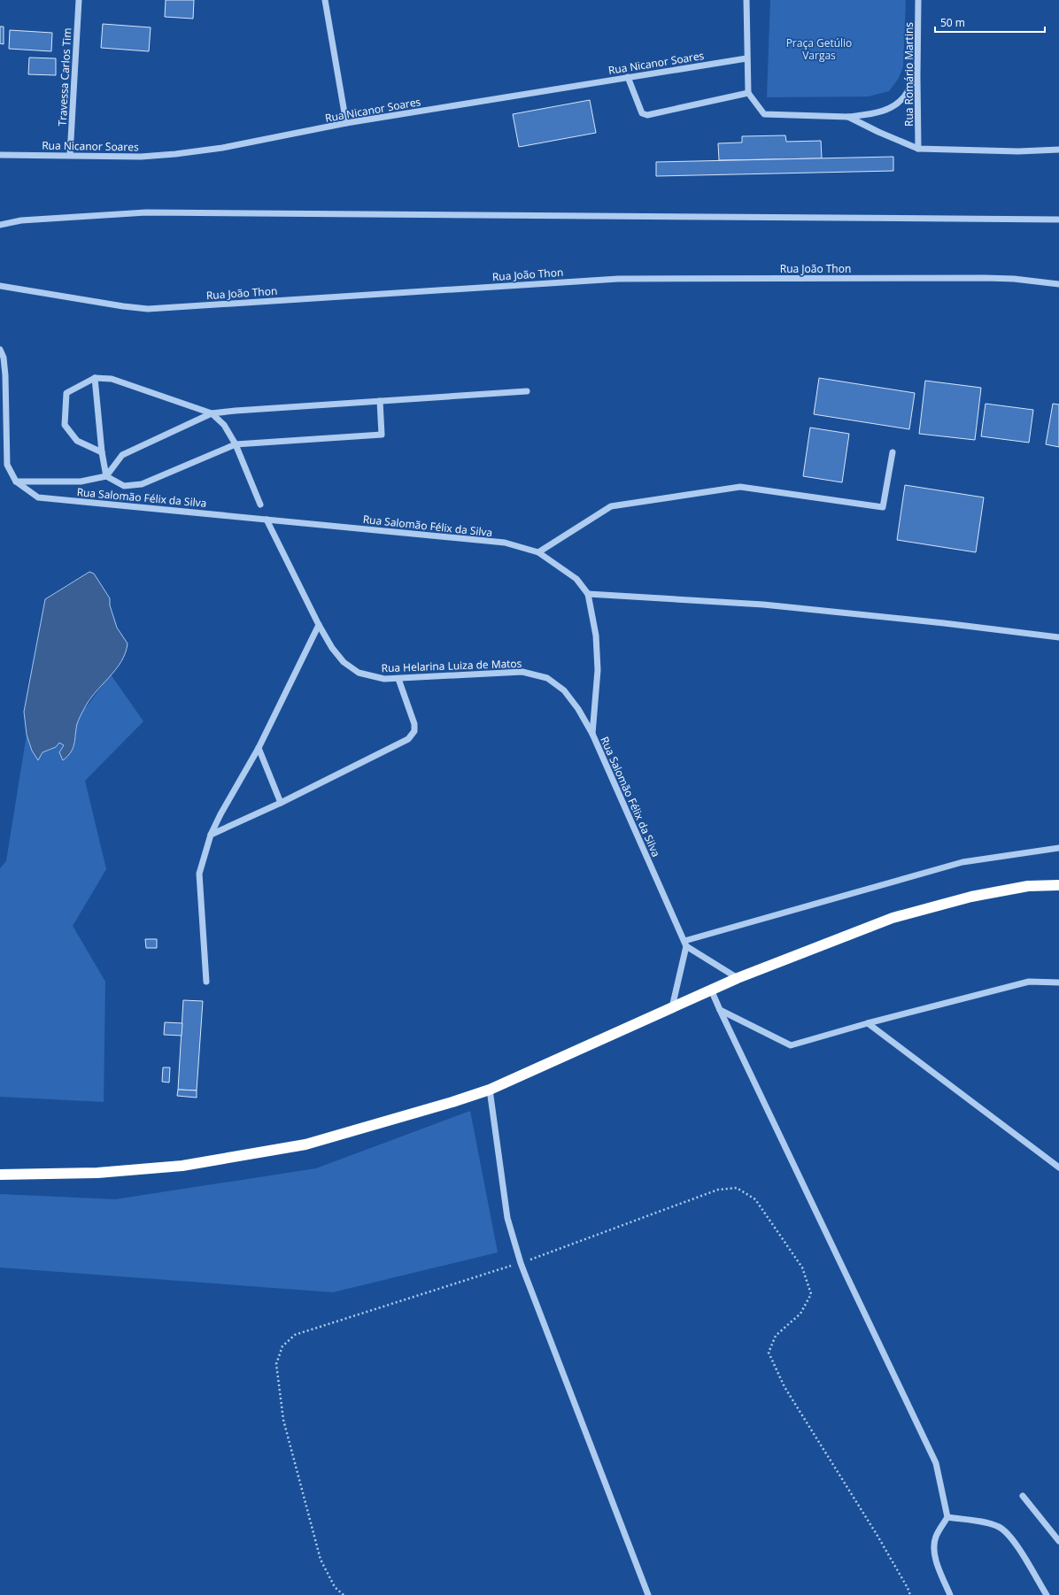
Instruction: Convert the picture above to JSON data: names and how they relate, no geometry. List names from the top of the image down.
{
  "streets": {
    "street": [
      "Rua Nicanor Soares",
      "Rua Romário Martins",
      "Travessa Carlos Tim",
      "Rua João Thon",
      "Rua Salomão Félix da Silva",
      "Rua Helarina Luiza de Matos"
    ]
  },
  "crossings": [
    ["Rua Nicanor Soares", "Travessa Carlos Tim"],
    ["Rua Salomão Félix da Silva", "Rua Helarina Luiza de Matos"]
  ],
  "parks": ["Praça Getúlio Vargas"],
  "scale_bar": "50 m"
}
